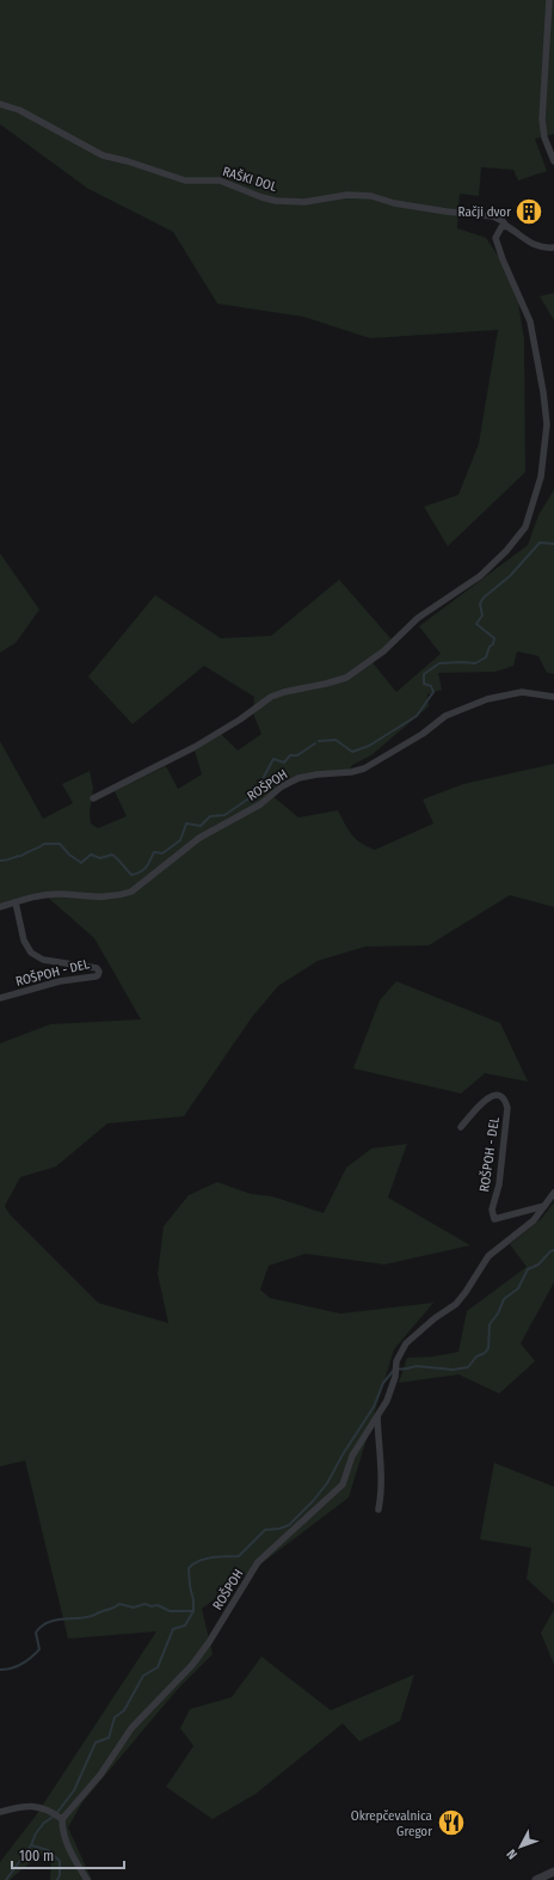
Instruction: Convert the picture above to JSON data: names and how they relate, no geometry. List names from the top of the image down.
{
  "streets": {
    "street": ["RAŠKI DOL", "ROŠPOH", "ROŠPOH - DEL"]
  },
  "crossings": [
    ["ROŠPOH", "ROŠPOH - DEL"]
  ],
  "places": {
    "building": ["Račji dvor"],
    "restaurant": ["Okrepčevalnica Gregor"]
  },
  "scale_bar": "100 m",
  "north": "bottom left"
}
